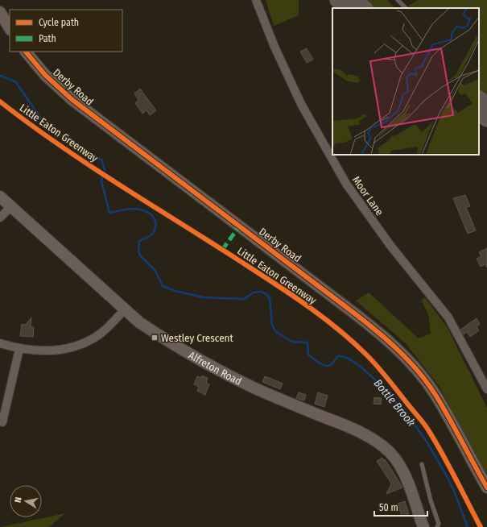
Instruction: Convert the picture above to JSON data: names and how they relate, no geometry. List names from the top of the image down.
{
  "streets": {
    "main road": ["Derby Road", "Alfreton Road"],
    "street": ["Moor Lane"],
    "cycle path": ["Little Eaton Greenway"]
  },
  "water": ["Bottle Brook"],
  "places": {
    "transit": ["Westley Crescent"]
  },
  "legend": ["Cycle path", "Path"],
  "scale_bar": "50 m",
  "north": "left"
}
